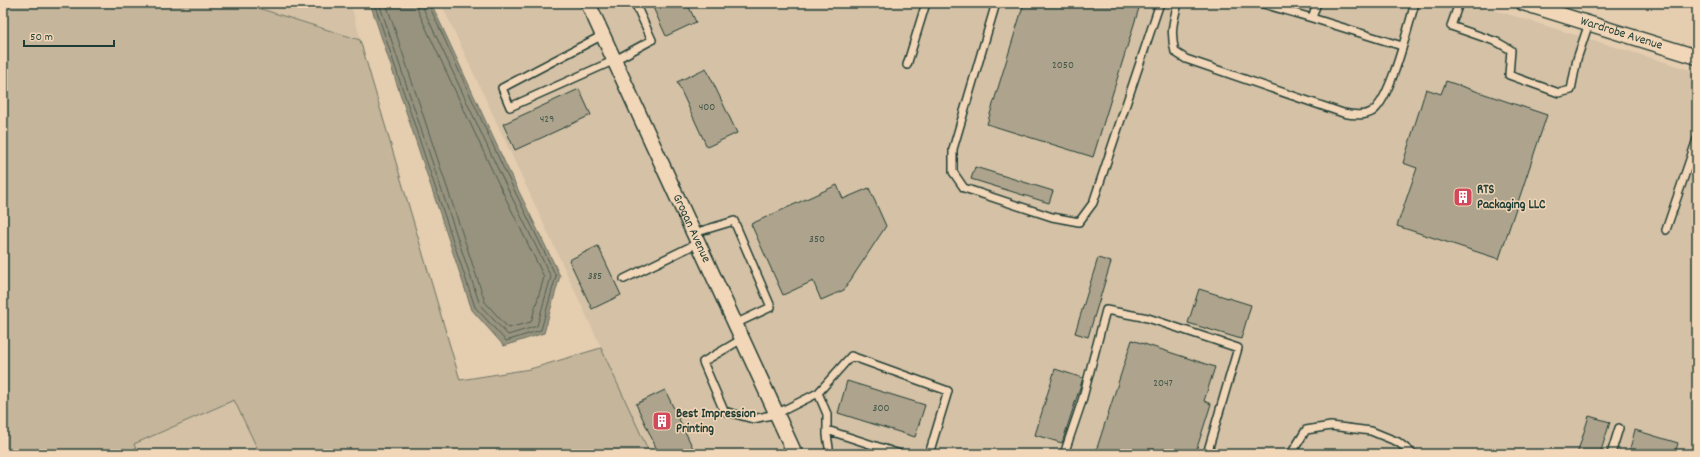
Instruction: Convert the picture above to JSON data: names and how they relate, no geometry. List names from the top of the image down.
{
  "streets": {
    "street": ["Wardrobe Avenue", "Grogan Avenue"]
  },
  "places": {
    "building": ["RTS Packaging LLC", "Best Impression Printing"]
  },
  "house_numbers": [
    "2050",
    "400",
    "429",
    "350",
    "385",
    "2047",
    "300"
  ],
  "scale_bar": "50 m"
}
